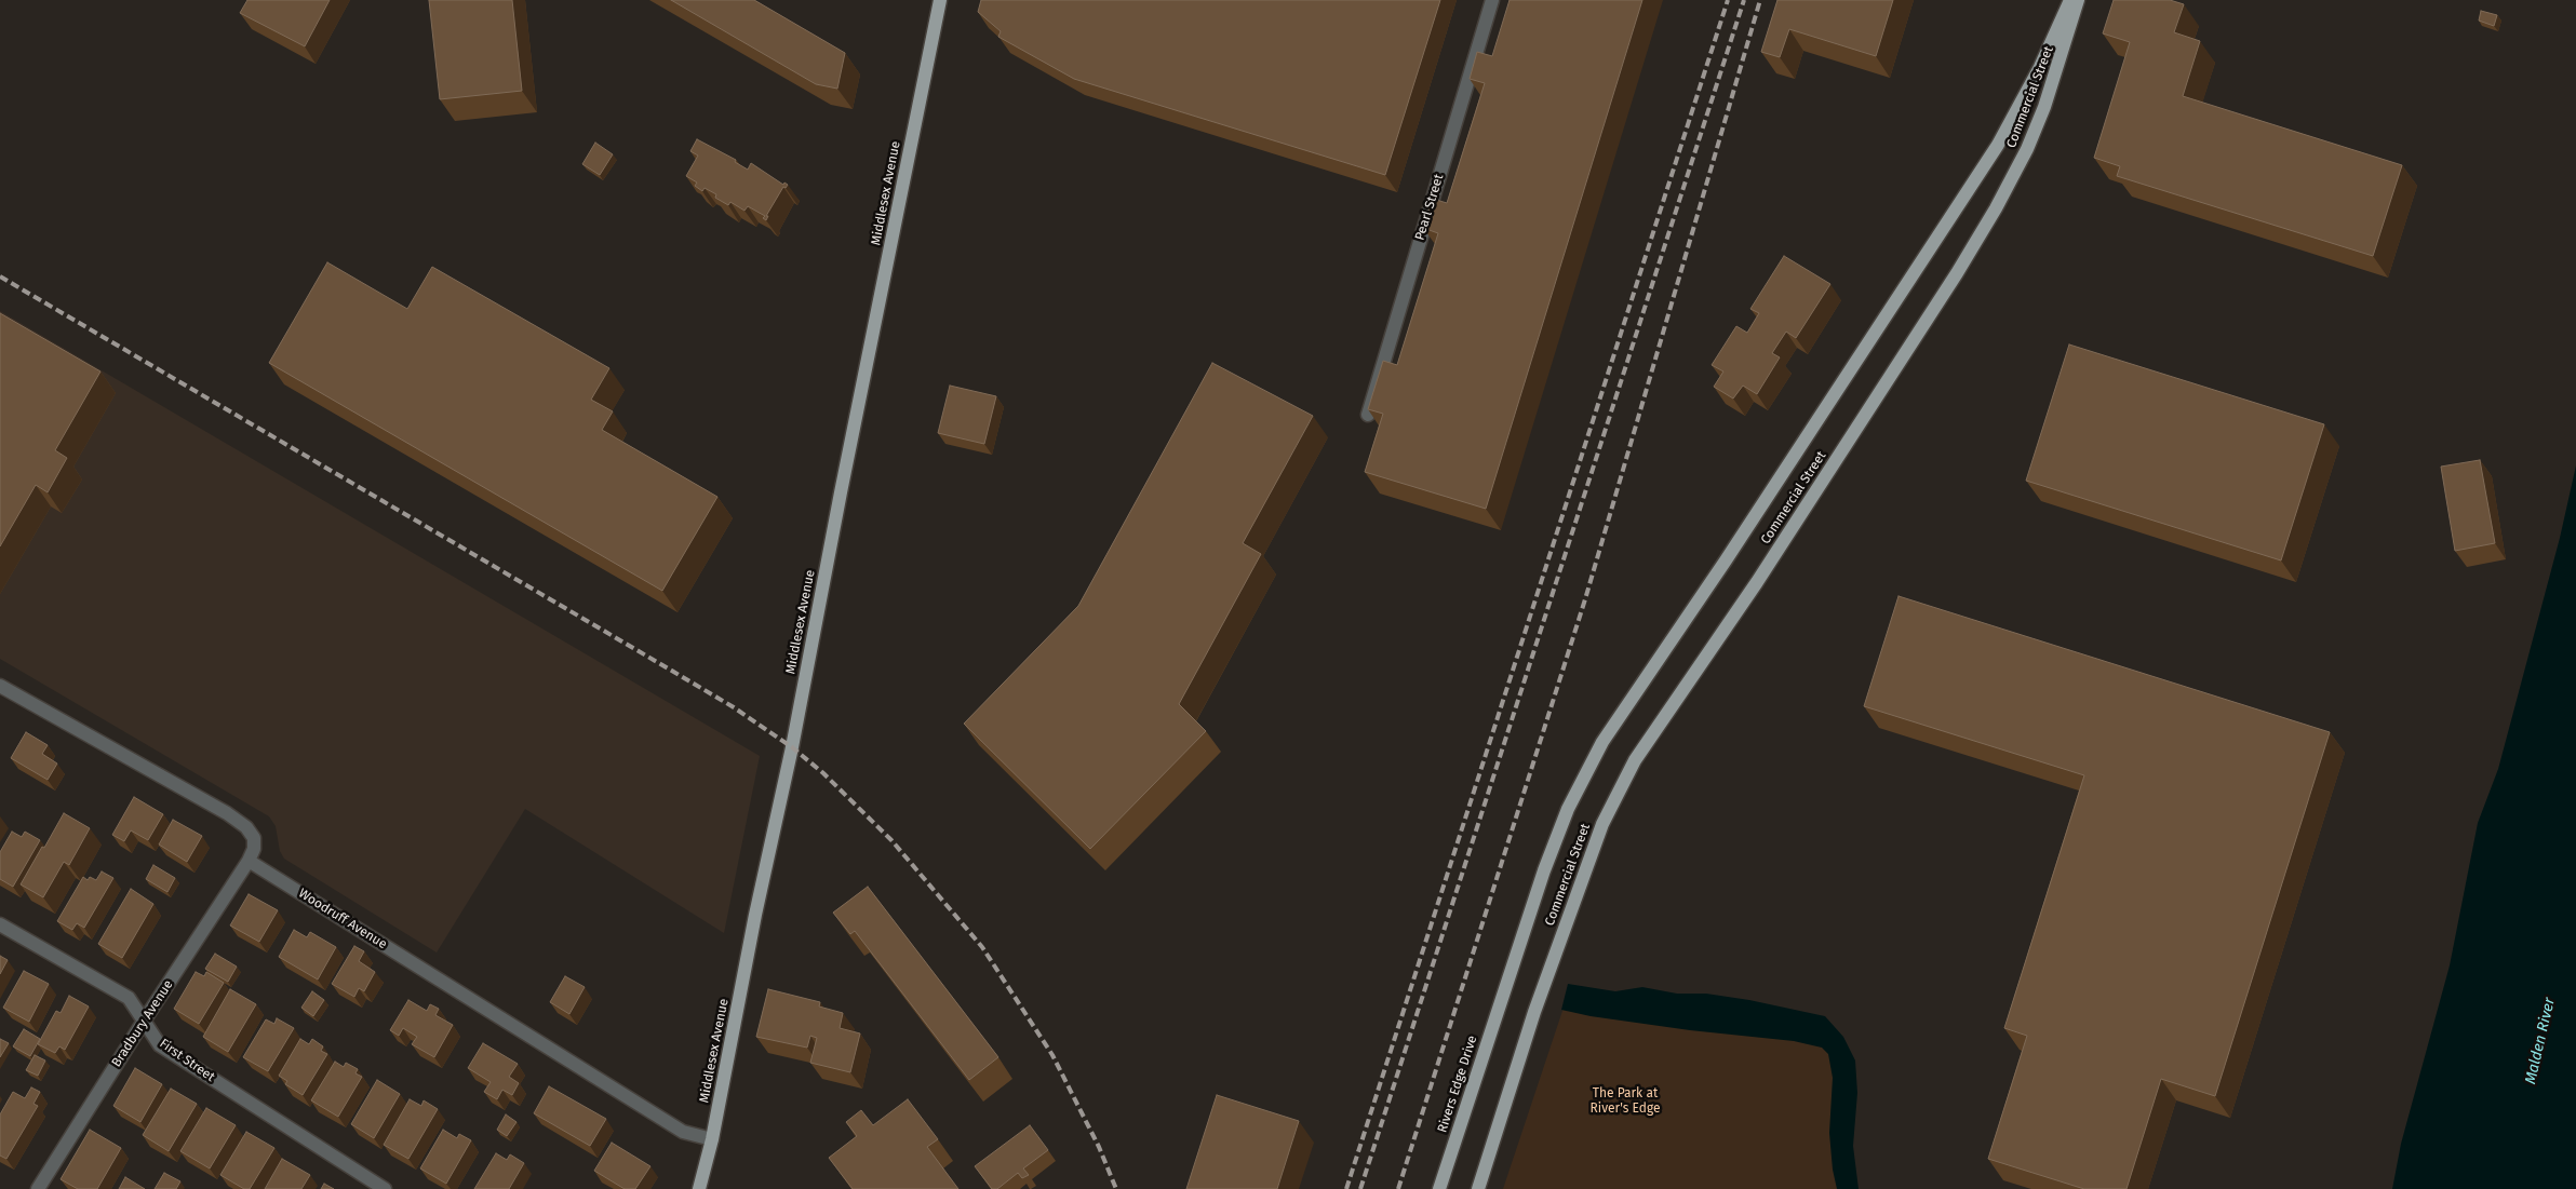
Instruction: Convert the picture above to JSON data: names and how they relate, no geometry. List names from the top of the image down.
{
  "streets": {
    "main road": ["Commercial Street", "Middlesex Avenue", "Rivers Edge Drive"],
    "street": [
      "Pearl Street",
      "Woodruff Avenue",
      "Bradbury Avenue",
      "First Street"
    ]
  },
  "crossings": [
    ["Commercial Street", "Rivers Edge Drive"],
    ["Middlesex Avenue", "Woodruff Avenue"],
    ["Woodruff Avenue", "Bradbury Avenue"],
    ["Bradbury Avenue", "First Street"]
  ],
  "water": ["Malden River"],
  "parks": ["The Park at River's Edge"]
}
